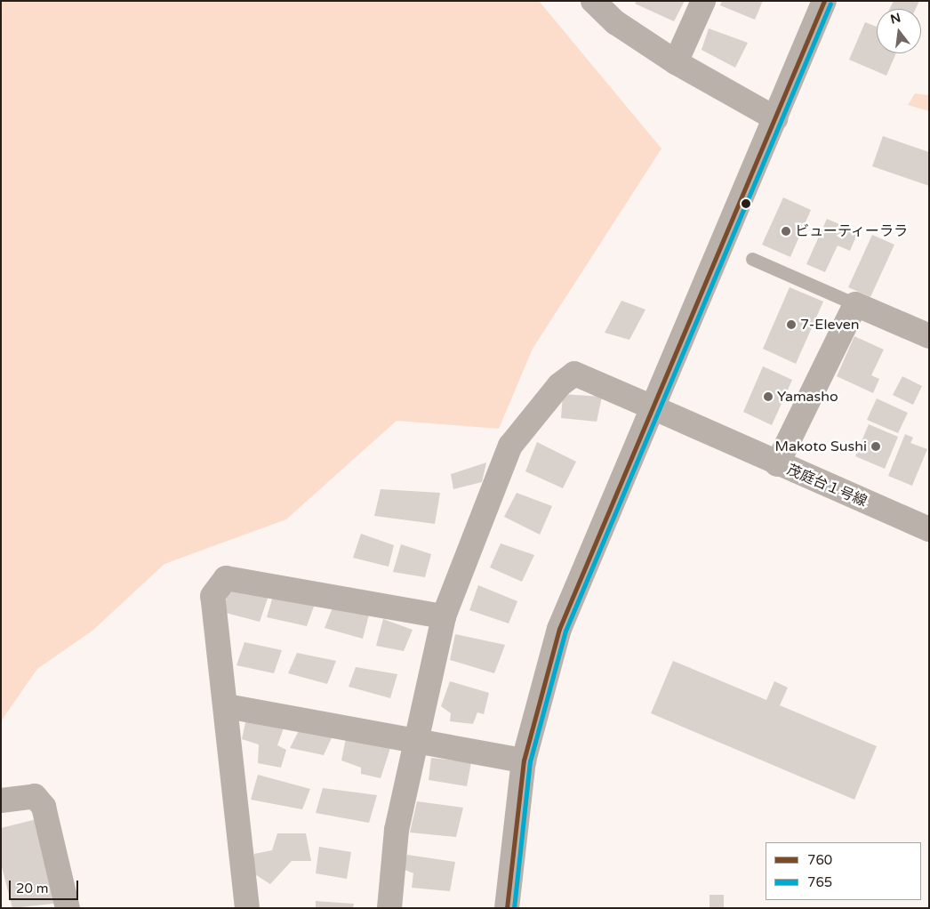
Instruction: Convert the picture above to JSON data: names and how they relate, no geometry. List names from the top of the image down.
{
  "streets": {
    "street": ["茂庭台１号線"]
  },
  "places": [
    "ビューティーララ",
    "7-Eleven",
    "Yamasho",
    "Makoto Sushi"
  ],
  "lines": ["transit line 760", "transit line 765"],
  "legend": ["760", "765"],
  "scale_bar": "20 m",
  "north": "top"
}
